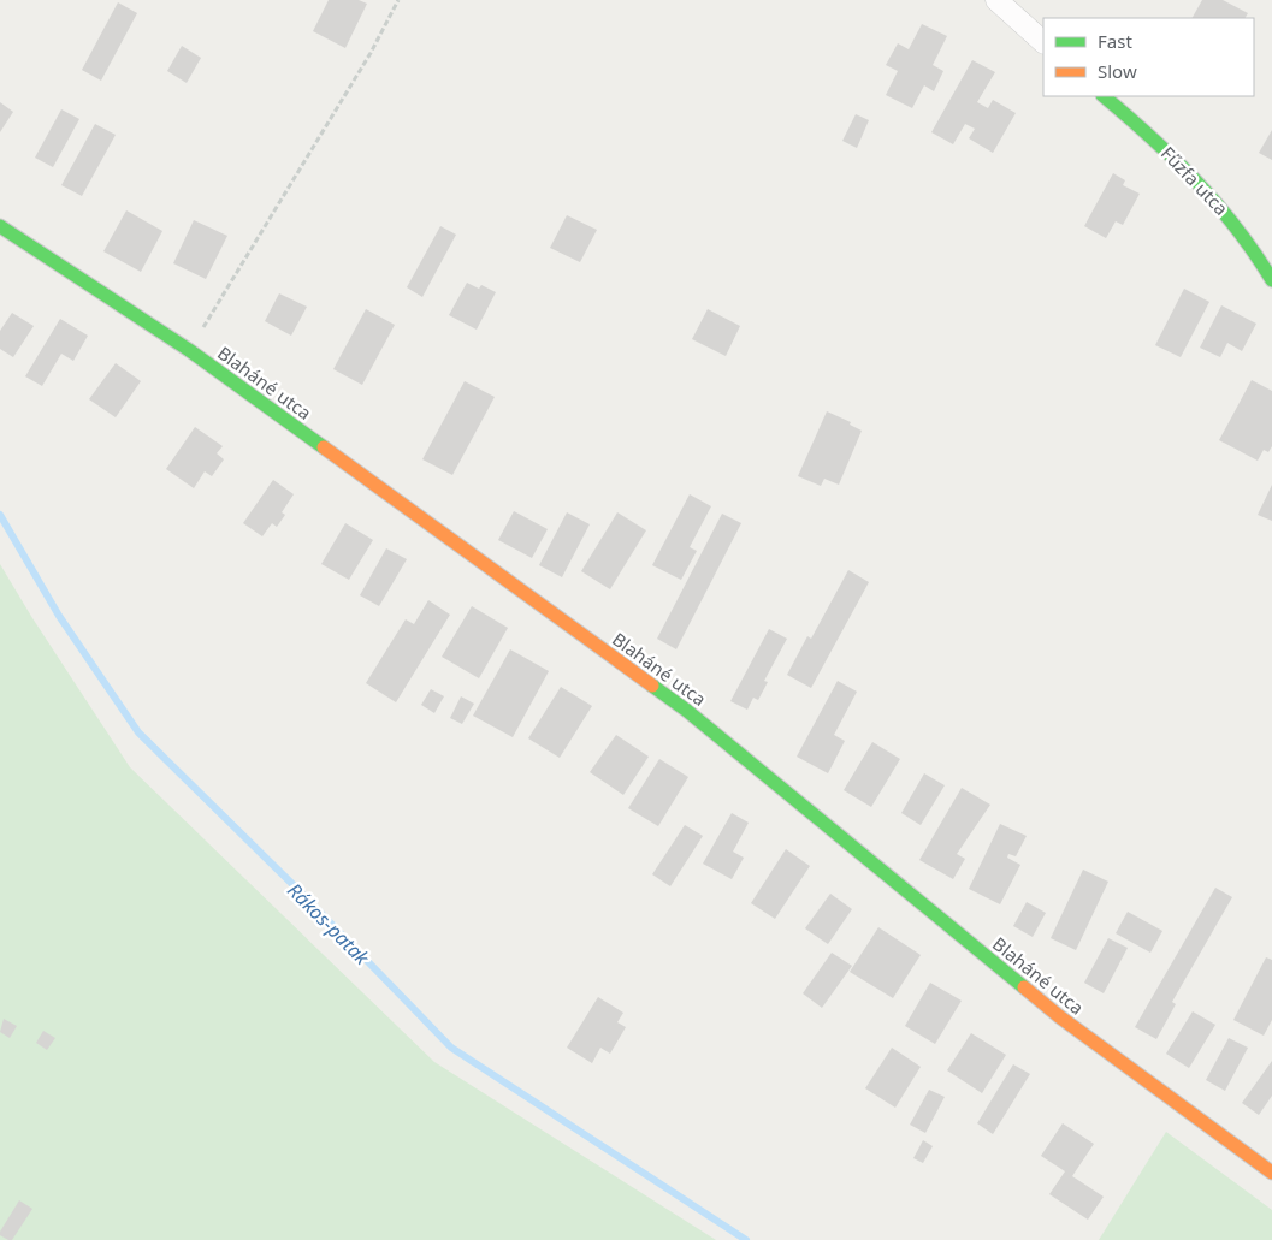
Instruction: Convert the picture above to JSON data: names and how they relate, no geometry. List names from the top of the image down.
{
  "streets": {
    "street": ["Fűzfa utca", "Blaháné utca"]
  },
  "water": ["Rákos-patak"],
  "legend": ["Fast", "Slow"]
}
